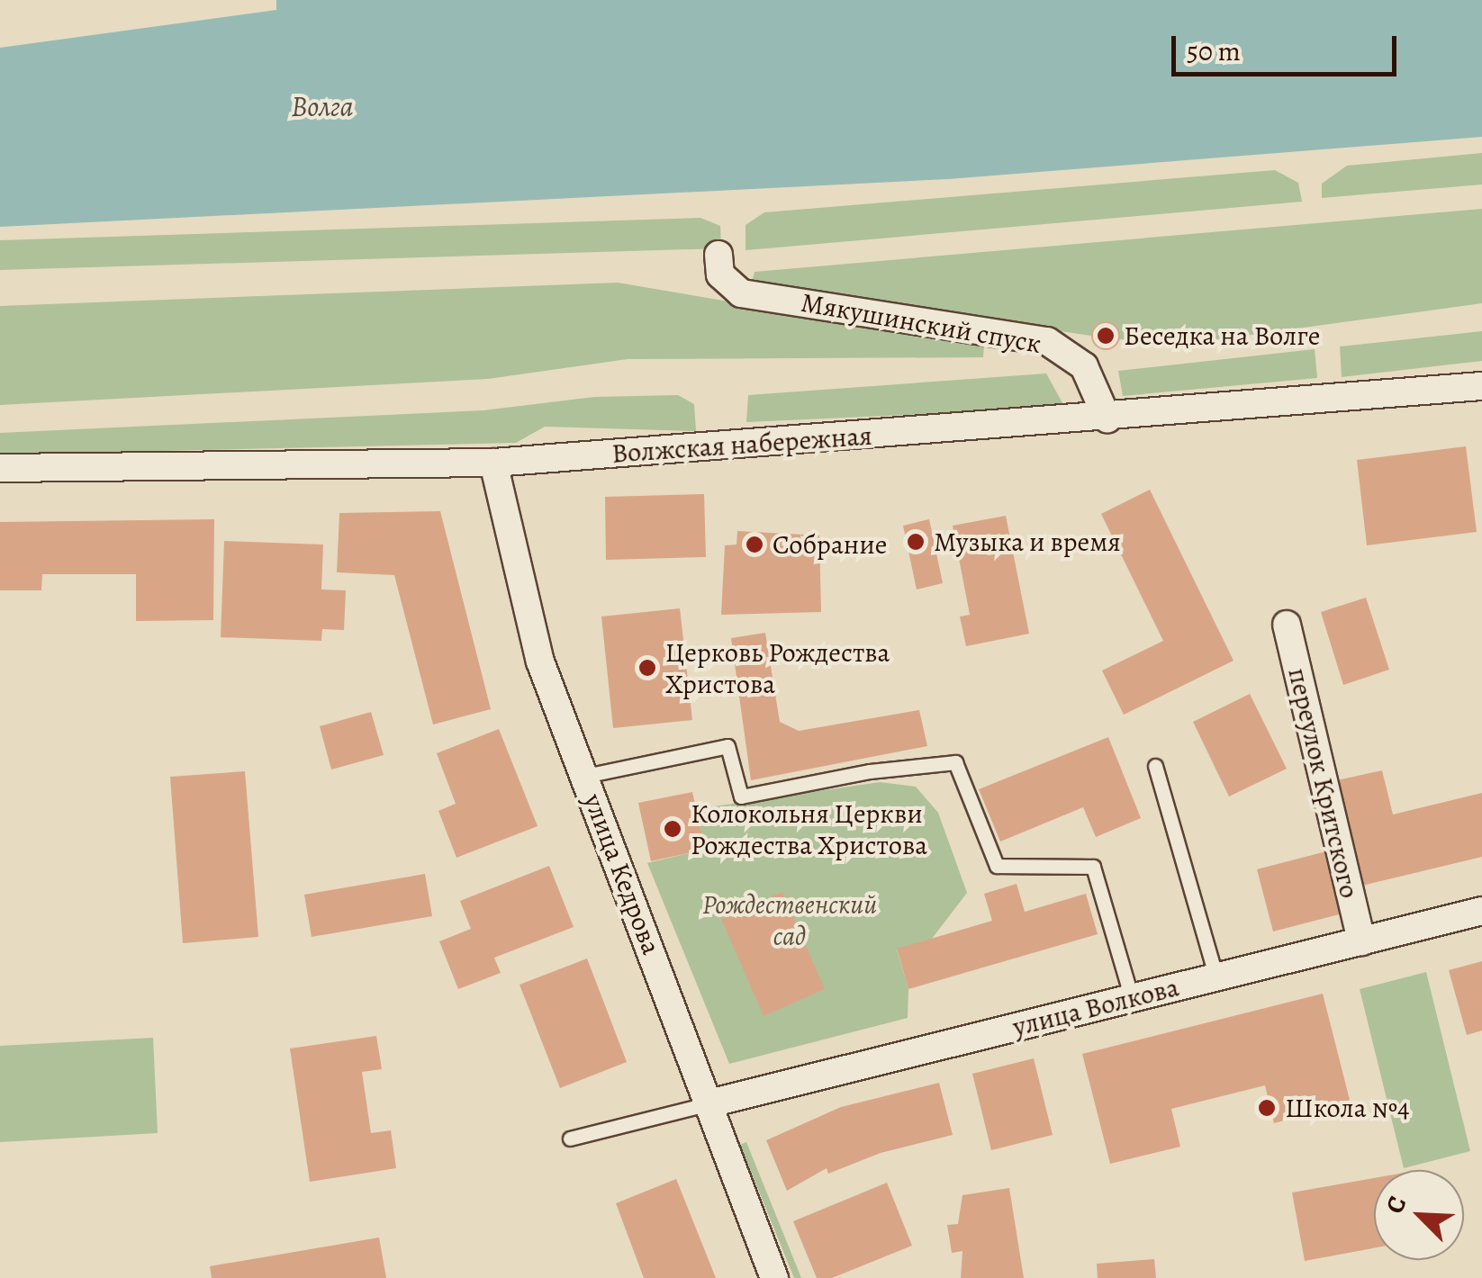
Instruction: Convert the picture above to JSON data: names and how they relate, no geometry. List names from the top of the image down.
{
  "streets": {
    "street": [
      "Мякушинский спуск",
      "Волжская набережная",
      "переулок Критского",
      "улица Кедрова",
      "улица Волкова"
    ]
  },
  "crossings": [
    ["Мякушинский спуск", "Волжская набережная"],
    ["Волжская набережная", "улица Кедрова"],
    ["переулок Критского", "улица Волкова"],
    ["улица Кедрова", "улица Волкова"]
  ],
  "water": ["Волга"],
  "parks": ["Рождественский сад"],
  "places": [
    "Беседка на Волге",
    "Музыка и время",
    "Собрание",
    "Церковь Рождества Христова",
    "Колокольня Церкви Рождества Христова",
    "Школа №4"
  ],
  "scale_bar": "50 m",
  "north": "top left"
}
